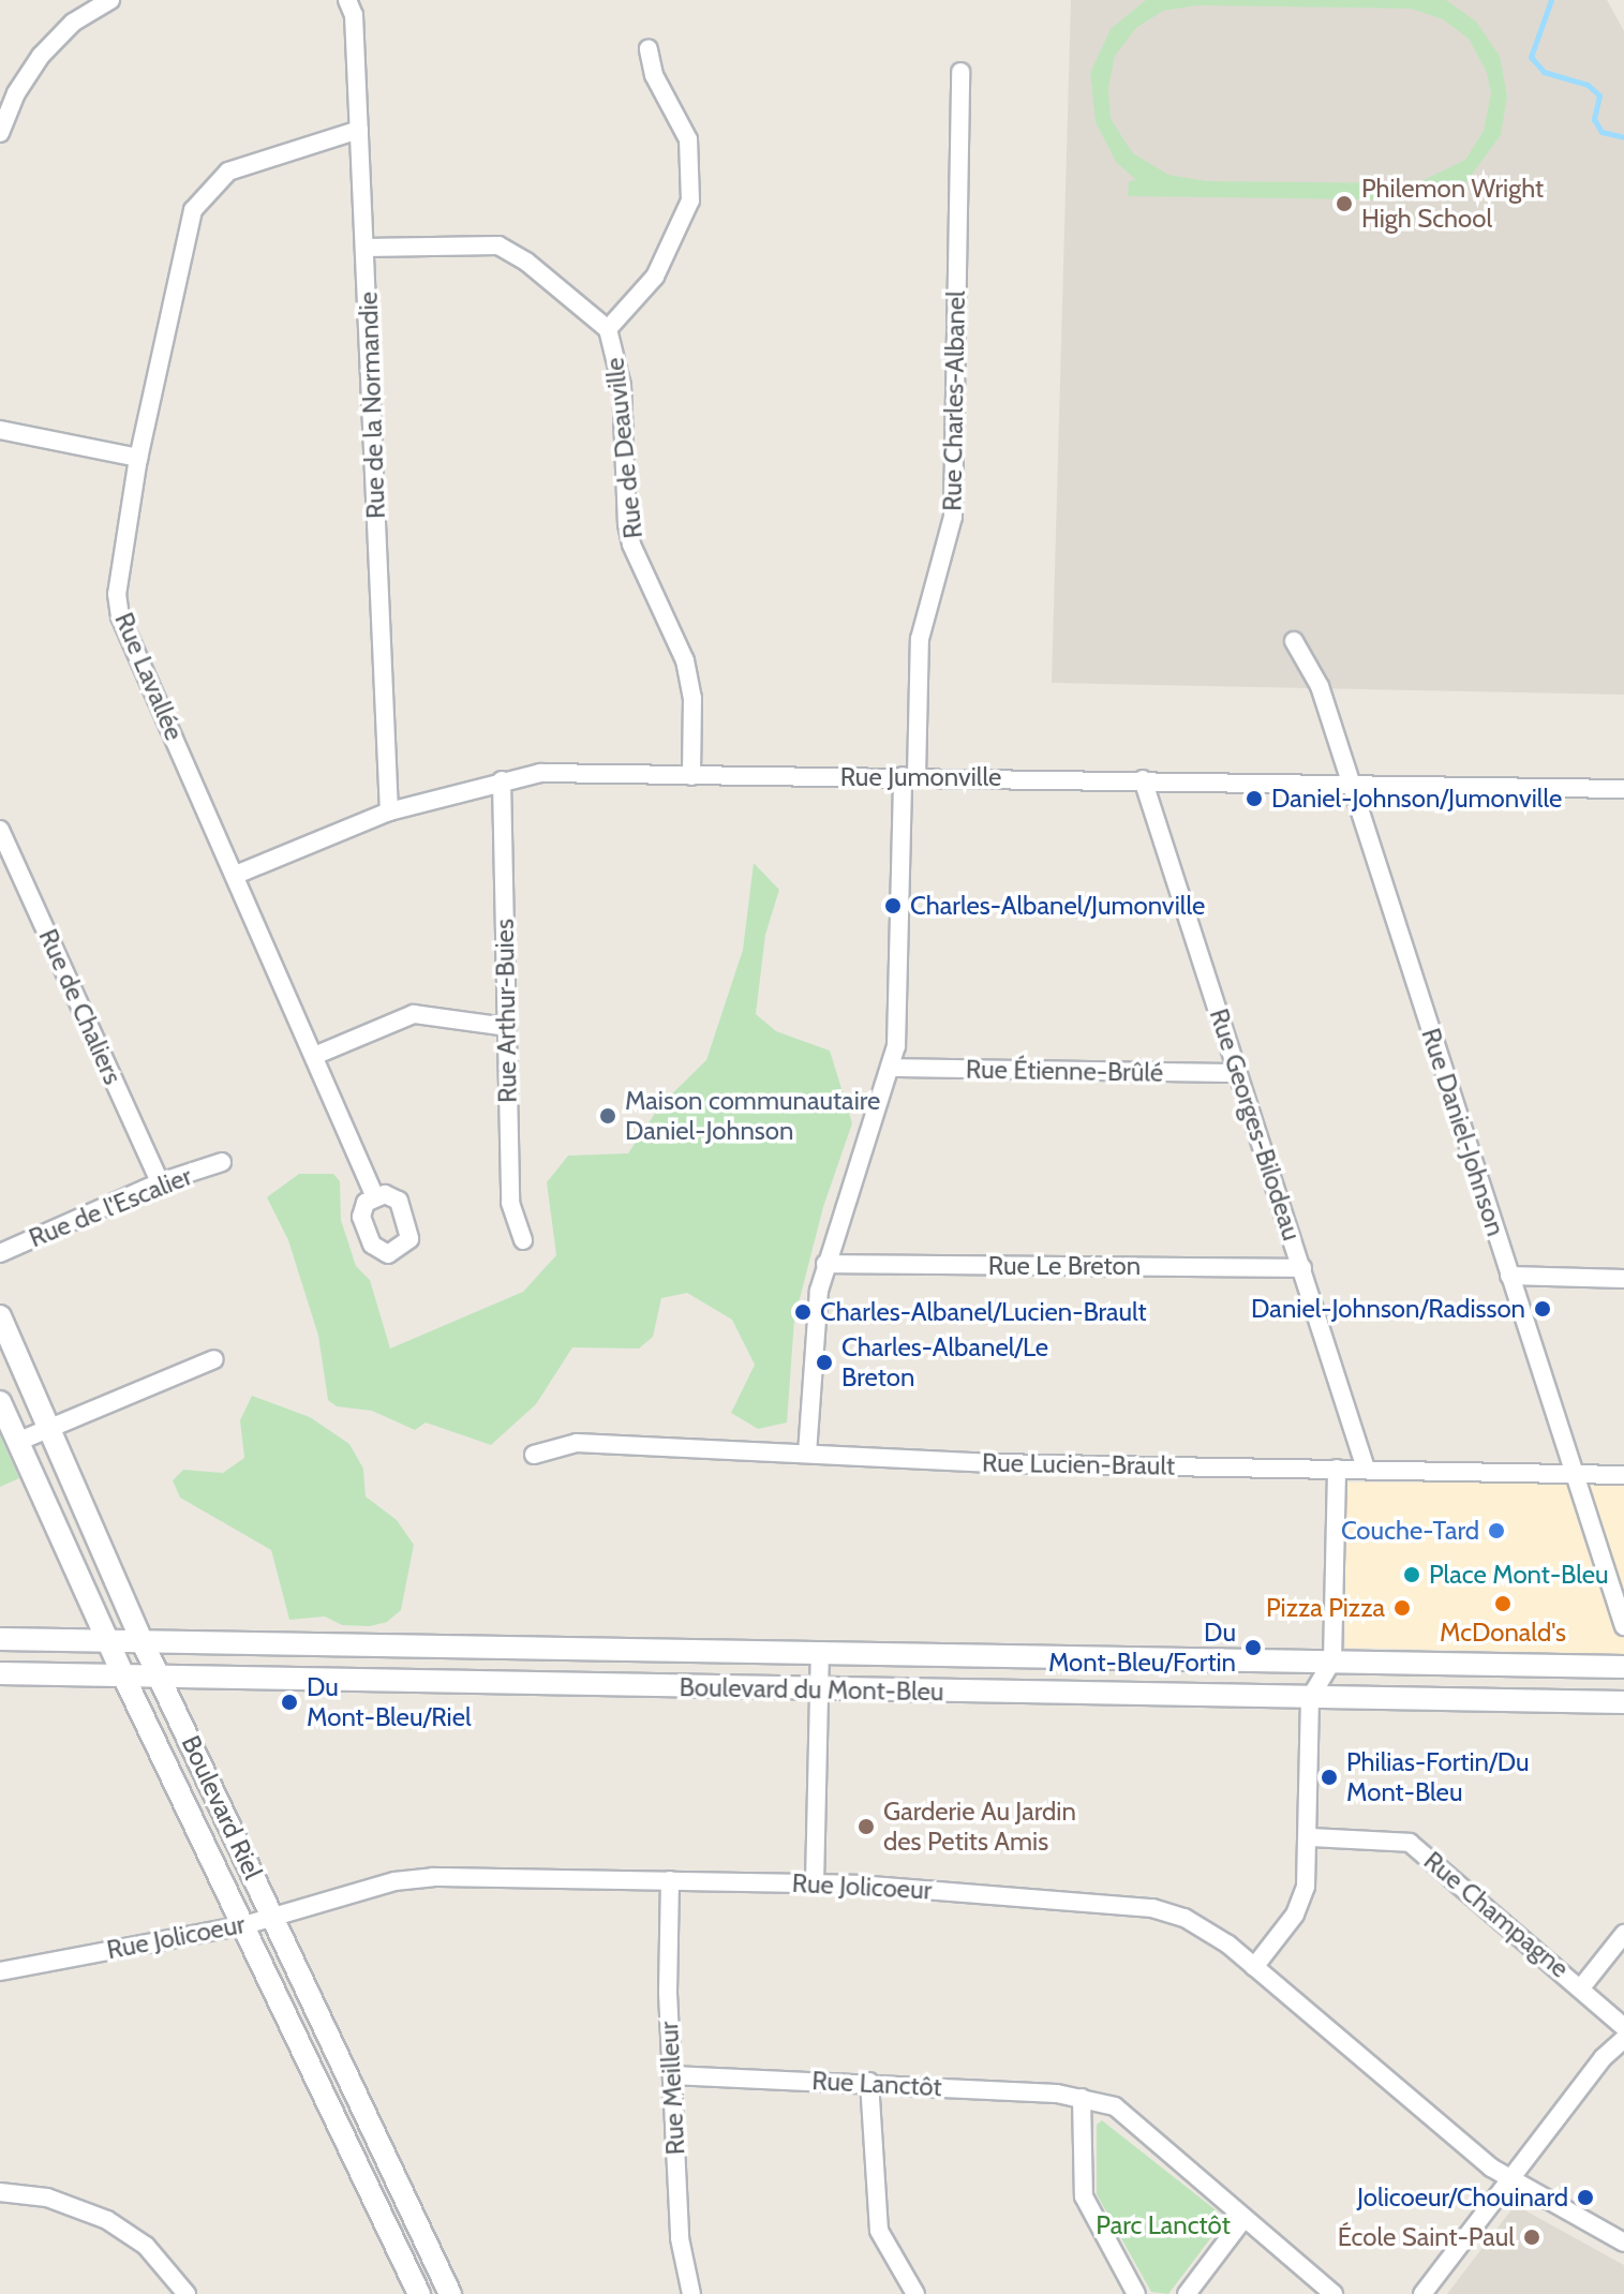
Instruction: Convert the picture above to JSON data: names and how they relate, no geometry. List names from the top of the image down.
{
  "streets": {
    "street": [
      "Rue Charles-Albanel",
      "Rue de la Normandie",
      "Rue de Deauville",
      "Rue Lavallée",
      "Rue Jumonville",
      "Rue de Chaliers",
      "Rue Arthur-Buies",
      "Rue Étienne-Brûlé",
      "Rue Georges-Bilodeau",
      "Rue Daniel-Johnson",
      "Rue de l'Escalier",
      "Rue Le Breton",
      "Rue Lucien-Brault",
      "Boulevard du Mont-Bleu",
      "Boulevard Riel",
      "Rue Jolicoeur",
      "Rue Champagne",
      "Rue Lanctôt",
      "Rue Meilleur"
    ]
  },
  "crossings": [
    ["Rue Charles-Albanel", "Rue Jumonville"],
    ["Rue Charles-Albanel", "Rue Étienne-Brûlé"],
    ["Rue Charles-Albanel", "Rue Le Breton"],
    ["Rue Charles-Albanel", "Rue Lucien-Brault"],
    ["Rue de la Normandie", "Rue de Deauville"],
    ["Rue de la Normandie", "Rue Lavallée"],
    ["Rue de la Normandie", "Rue Jumonville"],
    ["Rue de Deauville", "Rue Jumonville"],
    ["Rue Lavallée", "Rue Jumonville"],
    ["Rue Jumonville", "Rue Arthur-Buies"],
    ["Rue Jumonville", "Rue Georges-Bilodeau"],
    ["Rue Jumonville", "Rue Daniel-Johnson"],
    ["Rue de Chaliers", "Rue de l'Escalier"],
    ["Rue Étienne-Brûlé", "Rue Georges-Bilodeau"],
    ["Rue Georges-Bilodeau", "Rue Le Breton"],
    ["Rue Georges-Bilodeau", "Rue Lucien-Brault"],
    ["Rue Daniel-Johnson", "Rue Lucien-Brault"],
    ["Boulevard du Mont-Bleu", "Boulevard Riel"],
    ["Boulevard Riel", "Rue Jolicoeur"],
    ["Rue Jolicoeur", "Rue Meilleur"],
    ["Rue Lanctôt", "Rue Meilleur"]
  ],
  "parks": ["Parc Lanctôt"],
  "places": [
    "Philemon Wright High School",
    "Daniel-Johnson/Jumonville",
    "Charles-Albanel/Jumonville",
    "Maison communautaire Daniel-Johnson",
    "Daniel-Johnson/Radisson",
    "Charles-Albanel/Lucien-Brault",
    "Charles-Albanel/Le Breton",
    "Couche-Tard",
    "Place Mont-Bleu",
    "McDonald's",
    "Pizza Pizza",
    "Du Mont-Bleu/Fortin",
    "Du Mont-Bleu/Riel",
    "Philias-Fortin/Du Mont-Bleu",
    "Garderie Au Jardin des Petits Amis",
    "Jolicoeur/Chouinard",
    "École Saint-Paul"
  ]
}
